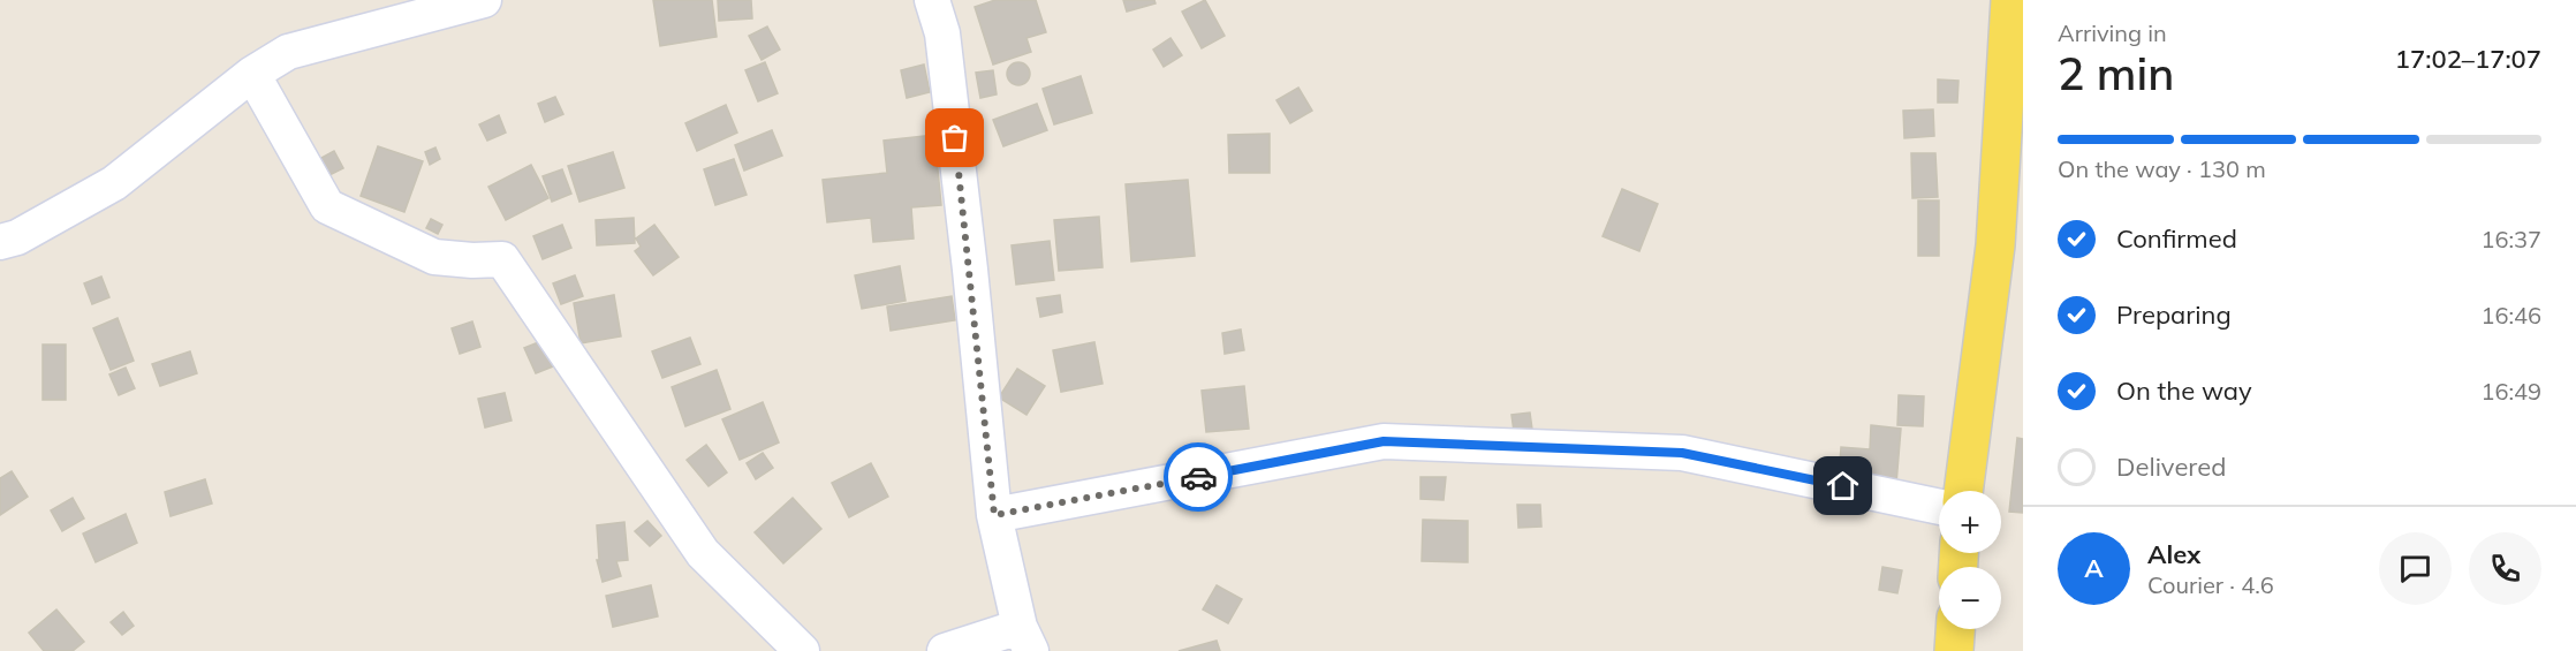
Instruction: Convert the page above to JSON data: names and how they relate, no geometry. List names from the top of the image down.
{
  "page": {
    "heading": ["2 min", "Arriving in", "17:02–17:07"],
    "panel": ["Alex", "Courier · 4.6"],
    "bar": "On the way · 130 m",
    "list": [
      ["Confirmed", "16:37"],
      ["Preparing", "16:46"],
      ["On the way", "16:49"],
      "Delivered"
    ],
    "map_buttons": ["+", "−"],
    "round": "A"
  }
}
